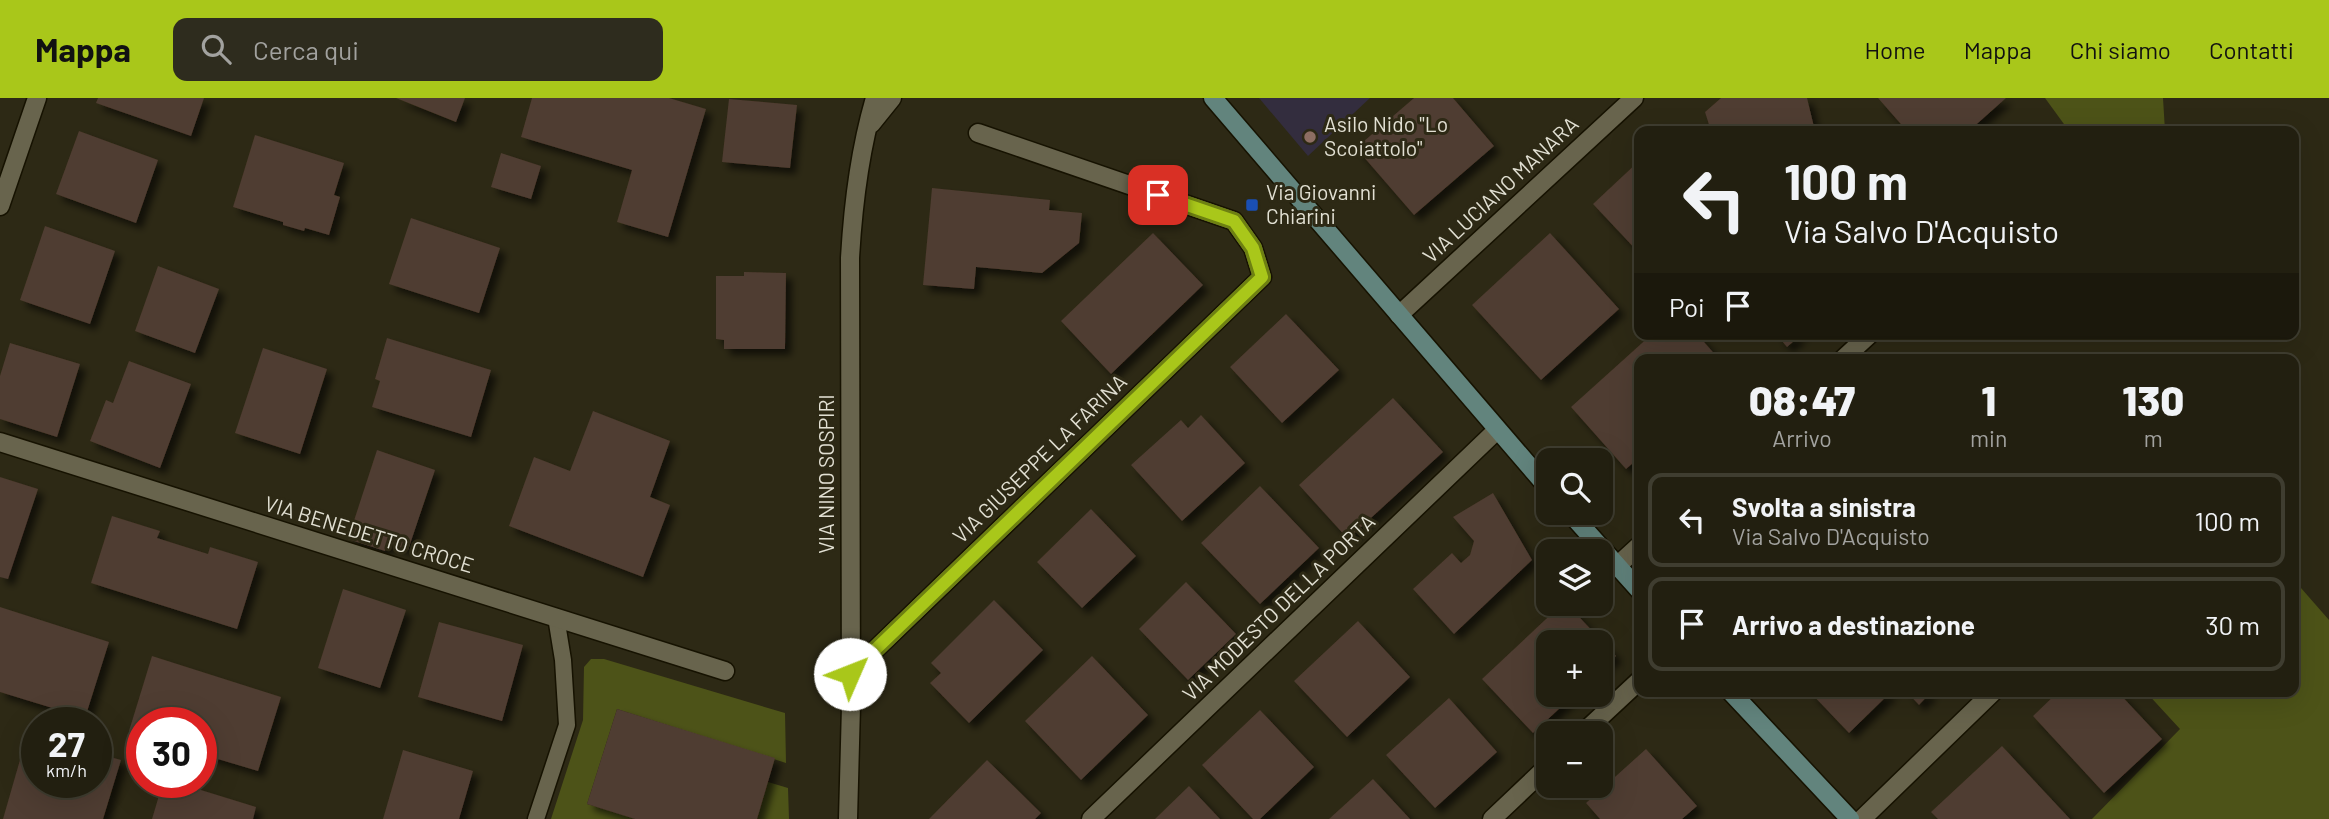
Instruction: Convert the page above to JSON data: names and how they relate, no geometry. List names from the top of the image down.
{
  "streets": {
    "street": [
      "VIA LUCIANO MANARA",
      "VIA GIUSEPPE LA FARINA",
      "VIA NINO SOSPIRI",
      "VIA BENEDETTO CROCE",
      "VIA MODESTO DELLA PORTA"
    ]
  },
  "crossings": [
    ["VIA GIUSEPPE LA FARINA", "VIA NINO SOSPIRI"]
  ],
  "places": {
    "other": ["Asilo Nido \"Lo Scoiattolo\""],
    "transit": ["Via Giovanni Chiarini"]
  },
  "page": {
    "header": "Mappa",
    "search": "Cerca qui",
    "nav": [
      "Home",
      "Mappa",
      "Chi siamo",
      "Contatti"
    ],
    "turn": ["100 m", "Via Salvo D'Acquisto"],
    "then": "Poi",
    "eta": [
      "08:47",
      "Arrivo",
      "1",
      "min",
      "130",
      "m"
    ],
    "map_buttons": ["+", "−"],
    "list": [
      {
        "name": "Svolta a sinistra",
        "note": "Via Salvo D'Acquisto",
        "value": "100 m"
      },
      {
        "name": "Arrivo a destinazione",
        "value": "30 m"
      }
    ],
    "speed": "27 km/h",
    "limit": "30"
  }
}
